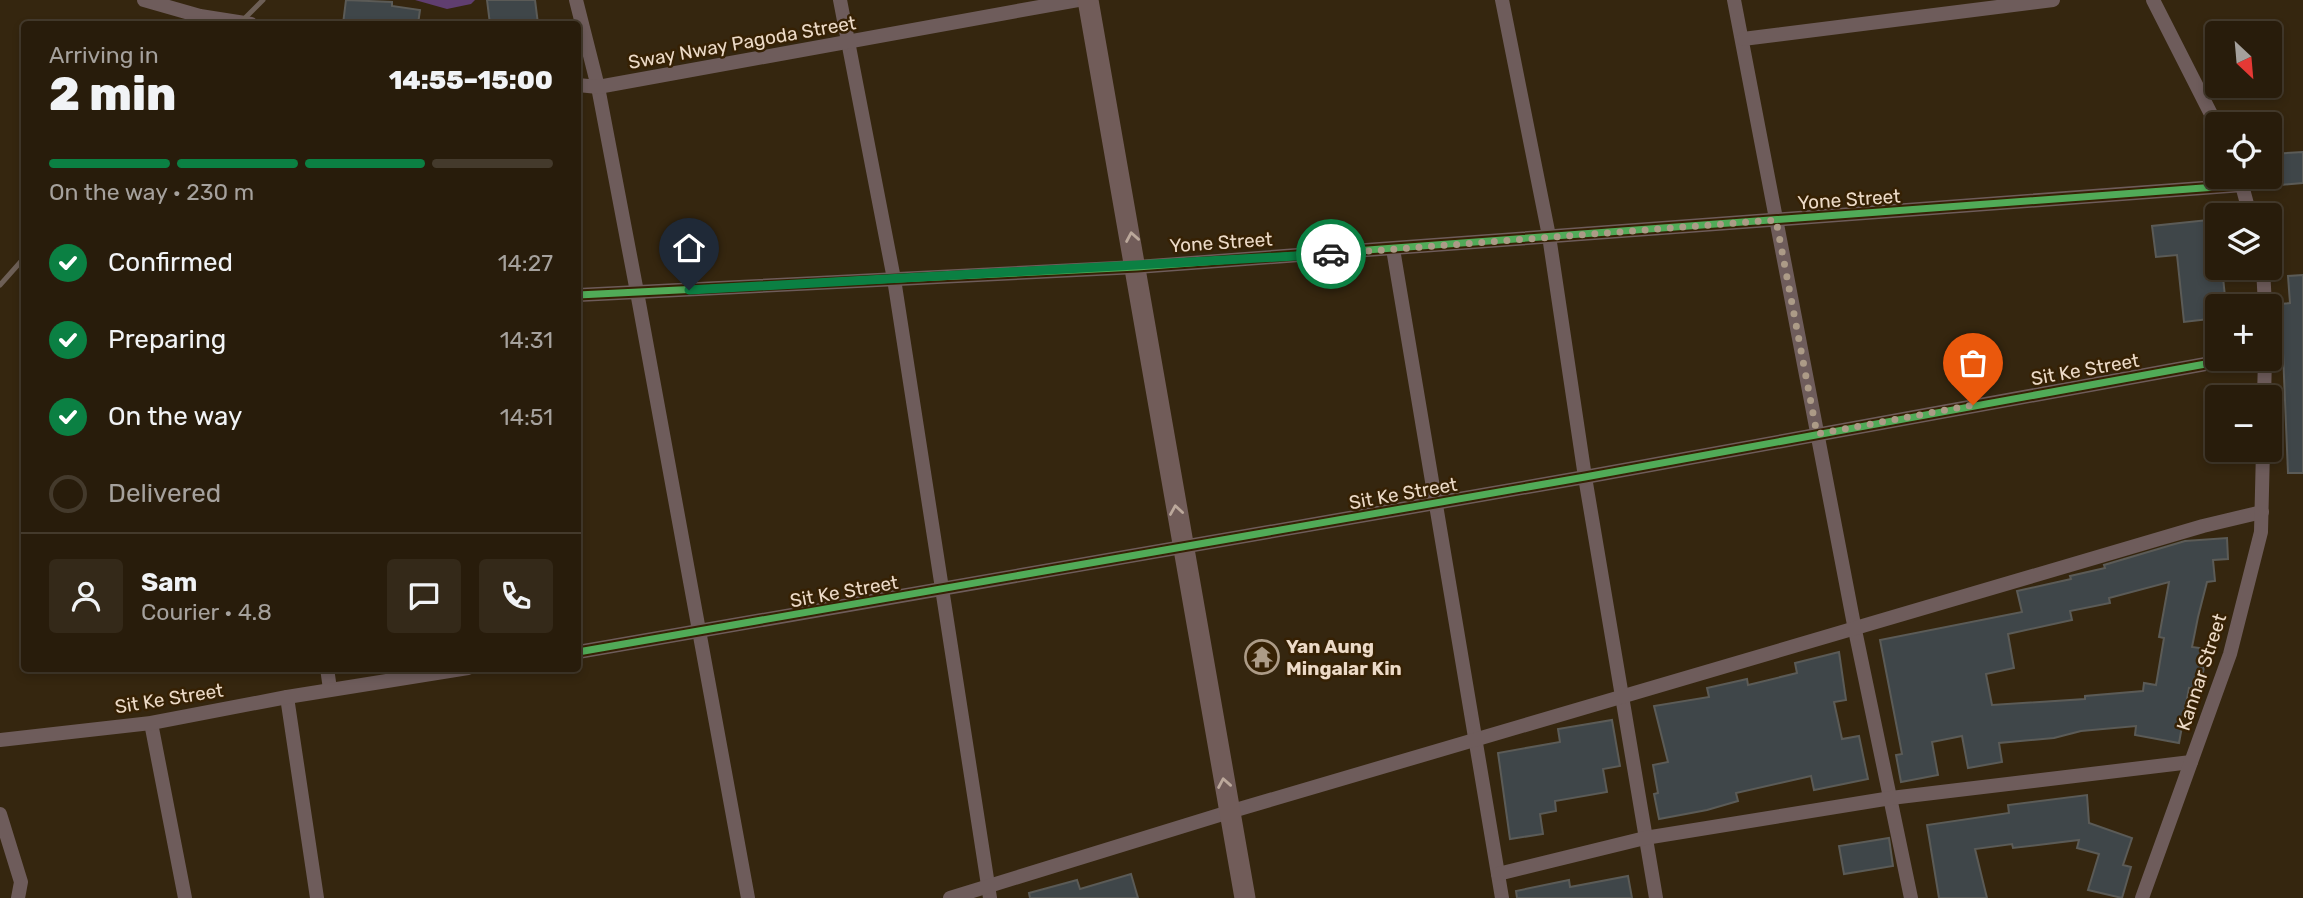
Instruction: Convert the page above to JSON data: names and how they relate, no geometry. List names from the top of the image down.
{
  "streets": {
    "street": [
      "Sway Nway Pagoda Street",
      "Yone Street",
      "Sit Ke Street",
      "Kannar Street"
    ]
  },
  "places": {
    "temple": ["Yan Aung Mingalar Kin"]
  },
  "north": "bottom right",
  "page": {
    "map_buttons": ["+", "−"],
    "heading": ["2 min", "Arriving in", "14:55–15:00"],
    "panel": ["Sam", "Courier · 4.8"],
    "bar": "On the way · 230 m",
    "list": [
      ["Confirmed", "14:27"],
      ["Preparing", "14:31"],
      ["On the way", "14:51"],
      "Delivered"
    ]
  }
}
